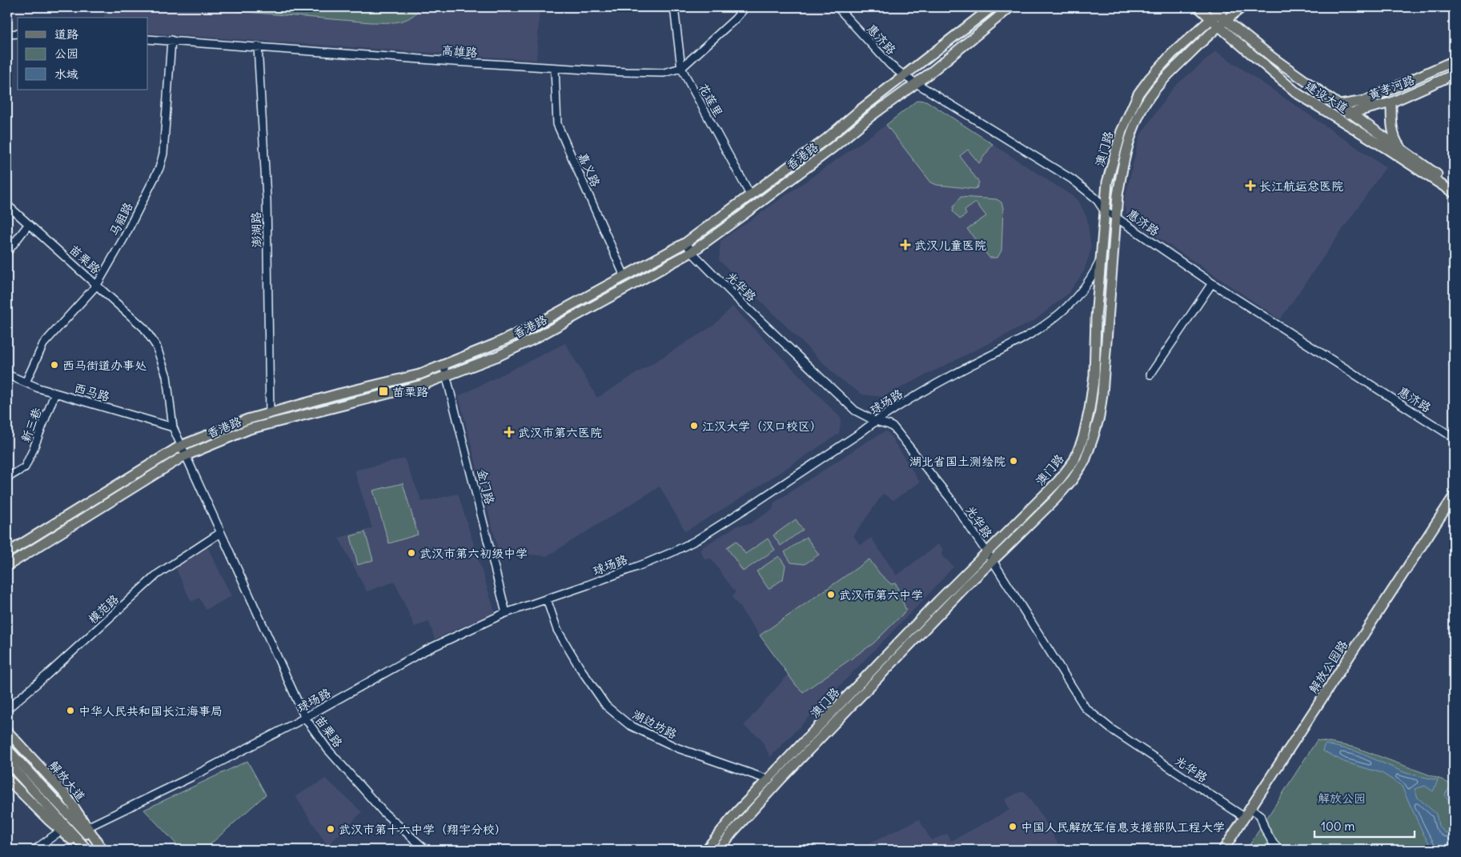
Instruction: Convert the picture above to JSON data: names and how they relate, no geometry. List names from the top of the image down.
{
  "streets": {
    "main road": [
      "黄孝河路",
      "建设大道",
      "澳门路",
      "香港路",
      "解放公园路",
      "解放大道"
    ],
    "street": [
      "惠济路",
      "高雄路",
      "花莲里",
      "嘉义路",
      "马祖路",
      "澎湖路",
      "苗栗路",
      "光华路",
      "西马路",
      "球场路",
      "新三巷",
      "金门路",
      "模范路",
      "湖边坊路"
    ]
  },
  "crossings": [
    ["惠济路", "澳门路"],
    ["惠济路", "香港路"],
    ["高雄路", "花莲里"],
    ["高雄路", "嘉义路"],
    ["高雄路", "马祖路"],
    ["高雄路", "澎湖路"],
    ["黄孝河路", "建设大道"],
    ["建设大道", "澳门路"],
    ["花莲里", "香港路"],
    ["澳门路", "光华路"],
    ["澳门路", "球场路"],
    ["澳门路", "湖边坊路"],
    ["香港路", "嘉义路"],
    ["香港路", "澎湖路"],
    ["香港路", "苗栗路"],
    ["香港路", "光华路"],
    ["香港路", "金门路"],
    ["马祖路", "苗栗路"],
    ["马祖路", "西马路"],
    ["苗栗路", "西马路"],
    ["苗栗路", "球场路"],
    ["苗栗路", "模范路"],
    ["光华路", "球场路"],
    ["光华路", "解放公园路"],
    ["西马路", "新三巷"],
    ["球场路", "金门路"],
    ["球场路", "湖边坊路"],
    ["球场路", "解放大道"]
  ],
  "parks": ["解放公园"],
  "places": {
    "health": ["长江航运总医院", "武汉儿童医院", "武汉市第六医院"],
    "other": [
      "西马街道办事处",
      "江汉大学（汉口校区）",
      "湖北省国土测绘院",
      "武汉市第六初级中学",
      "武汉市第六中学",
      "中华人民共和国长江海事局",
      "中国人民解放军信息支援部队工程大学",
      "武汉市第十六中学（翔宇分校）"
    ],
    "transit": ["苗栗路"]
  },
  "legend": ["道路", "公园", "水域"],
  "scale_bar": "100 m"
}
